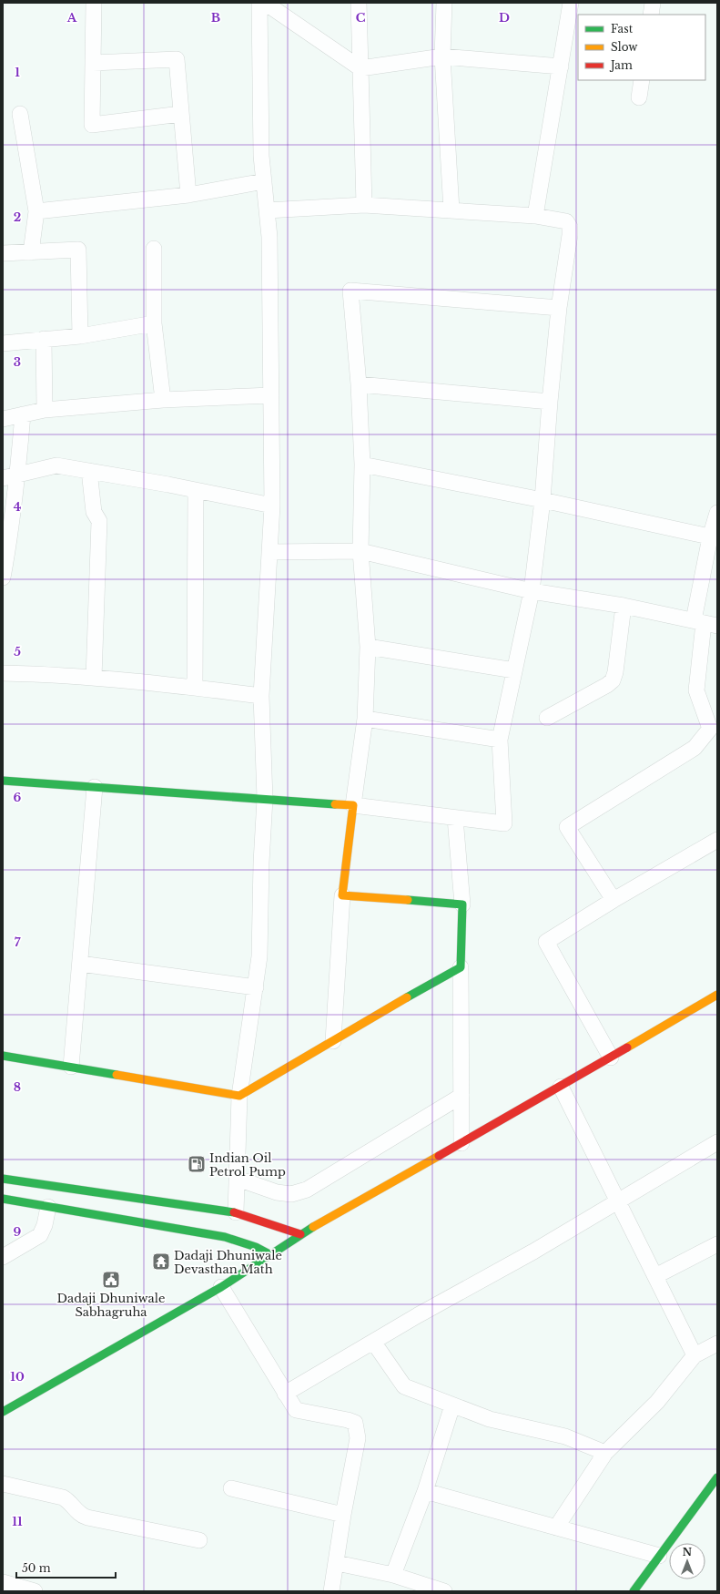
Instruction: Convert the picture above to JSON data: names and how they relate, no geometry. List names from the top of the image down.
{
  "places": {
    "fuel station": ["Indian Oil Petrol Pump"],
    "temple": ["Dadaji Dhuniwale Devasthan Math"],
    "public building": ["Dadaji Dhuniwale Sabhagruha"]
  },
  "legend": ["Fast", "Slow", "Jam"],
  "scale_bar": "50 m",
  "north": "top",
  "grid": {
    "columns": [
      "A",
      "B",
      "C",
      "D"
    ],
    "rows": [
      "1",
      "2",
      "3",
      "4",
      "5",
      "6",
      "7",
      "8",
      "9",
      "10",
      "11"
    ]
  }
}
